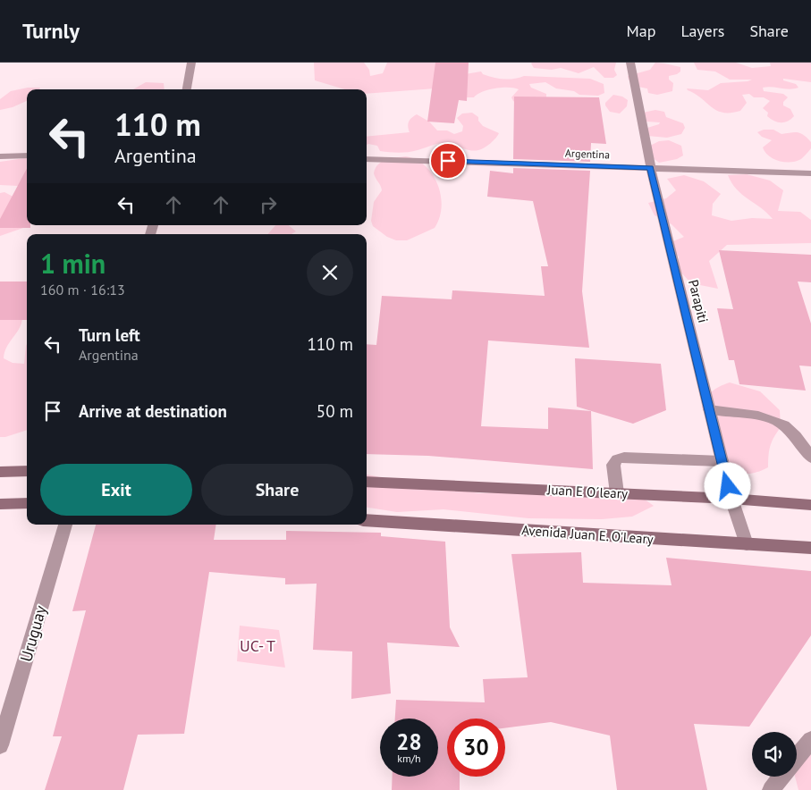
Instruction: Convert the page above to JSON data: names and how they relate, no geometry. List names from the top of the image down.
{
  "streets": {
    "street": [
      "Argentina",
      "Parapiti",
      "Juan E O´leary",
      "Avenida Juan E. O'Leary",
      "Uruguay"
    ]
  },
  "crossings": [
    ["Argentina", "Parapiti"],
    ["Parapiti", "Juan E O´leary"],
    ["Parapiti", "Avenida Juan E. O'Leary"]
  ],
  "parks": ["UC- T"],
  "page": {
    "header": "Turnly",
    "nav": ["Map", "Layers", "Share"],
    "turn": ["110 m", "Argentina"],
    "heading": ["1 min", "160 m · 16:13"],
    "list": [
      {
        "name": "Turn left",
        "note": "Argentina",
        "value": "110 m"
      },
      {
        "name": "Arrive at destination",
        "value": "50 m"
      }
    ],
    "buttons": ["Exit", "Share"],
    "speed": "28 km/h",
    "limit": "30"
  }
}
